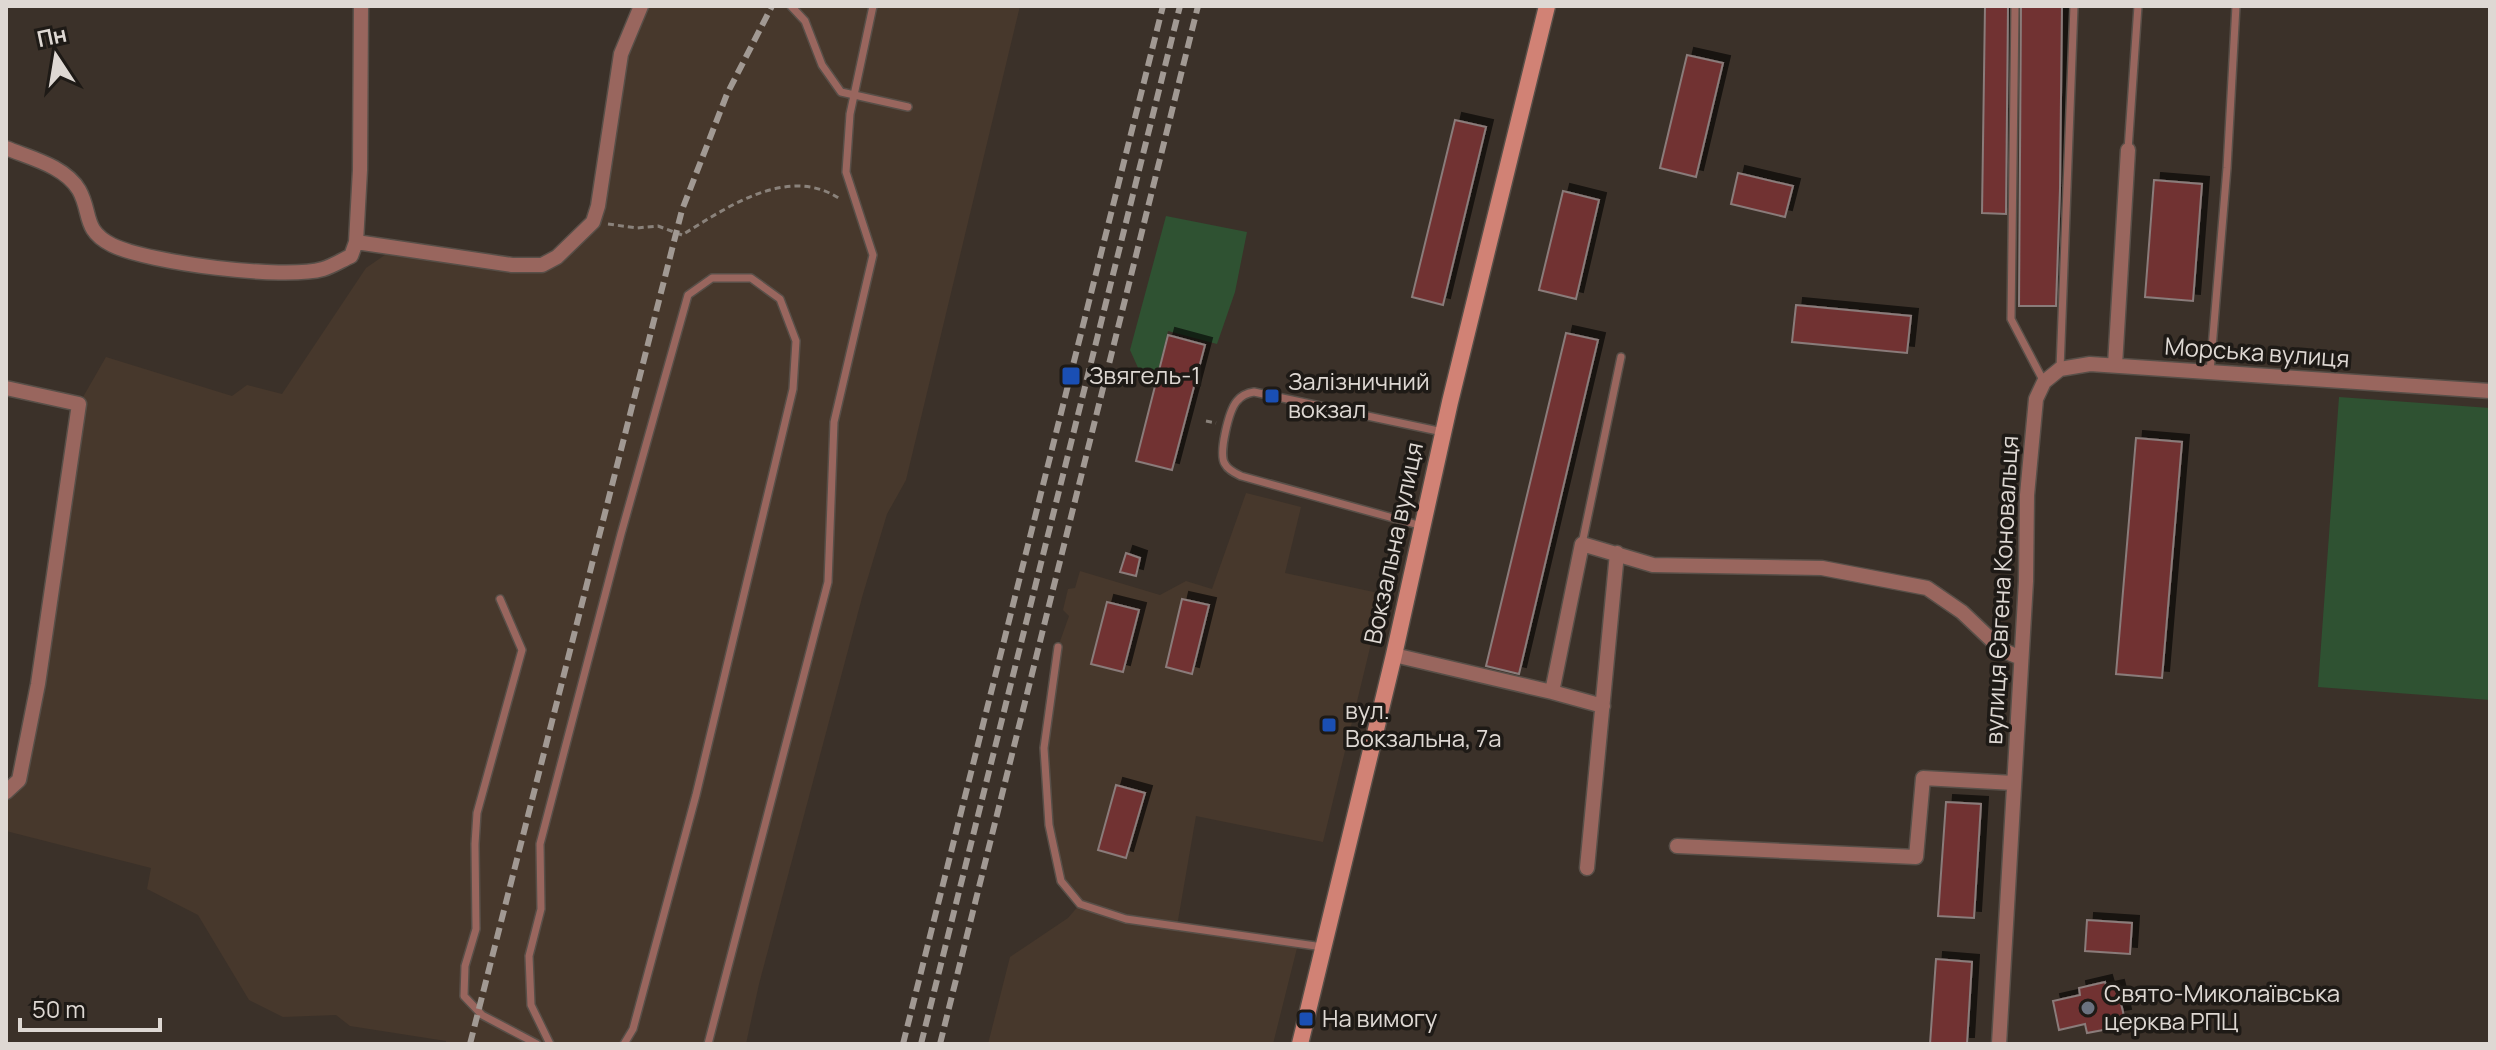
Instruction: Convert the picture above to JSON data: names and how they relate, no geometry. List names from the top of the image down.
{
  "streets": {
    "street": ["Морська вулиця", "Вокзальна вулиця", "вулиця Євгена Коновальця"]
  },
  "places": {
    "transit": [
      "Звягель-1",
      "Залізничний вокзал",
      "вул. Вокзальна, 7а",
      "На вимогу"
    ],
    "other": ["Свято-Миколаївська церква РПЦ"]
  },
  "scale_bar": "50 m",
  "north": "top"
}
